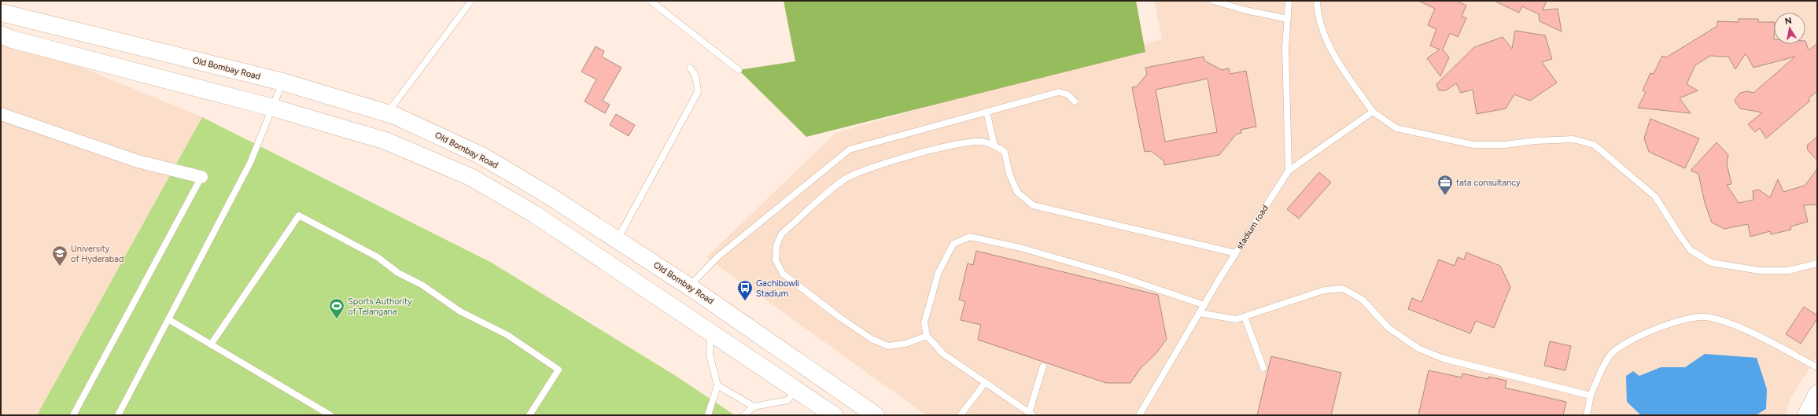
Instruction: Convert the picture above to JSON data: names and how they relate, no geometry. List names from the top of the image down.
{
  "streets": {
    "main road": ["Old Bombay Road"],
    "lane": ["stadium road"]
  },
  "places": {
    "office": ["tata consultancy"],
    "school or university": ["University of Hyderabad"],
    "bus stop": ["Gachibowli Stadium"],
    "sports": ["Sports Authority of Telangana"]
  },
  "north": "top"
}
